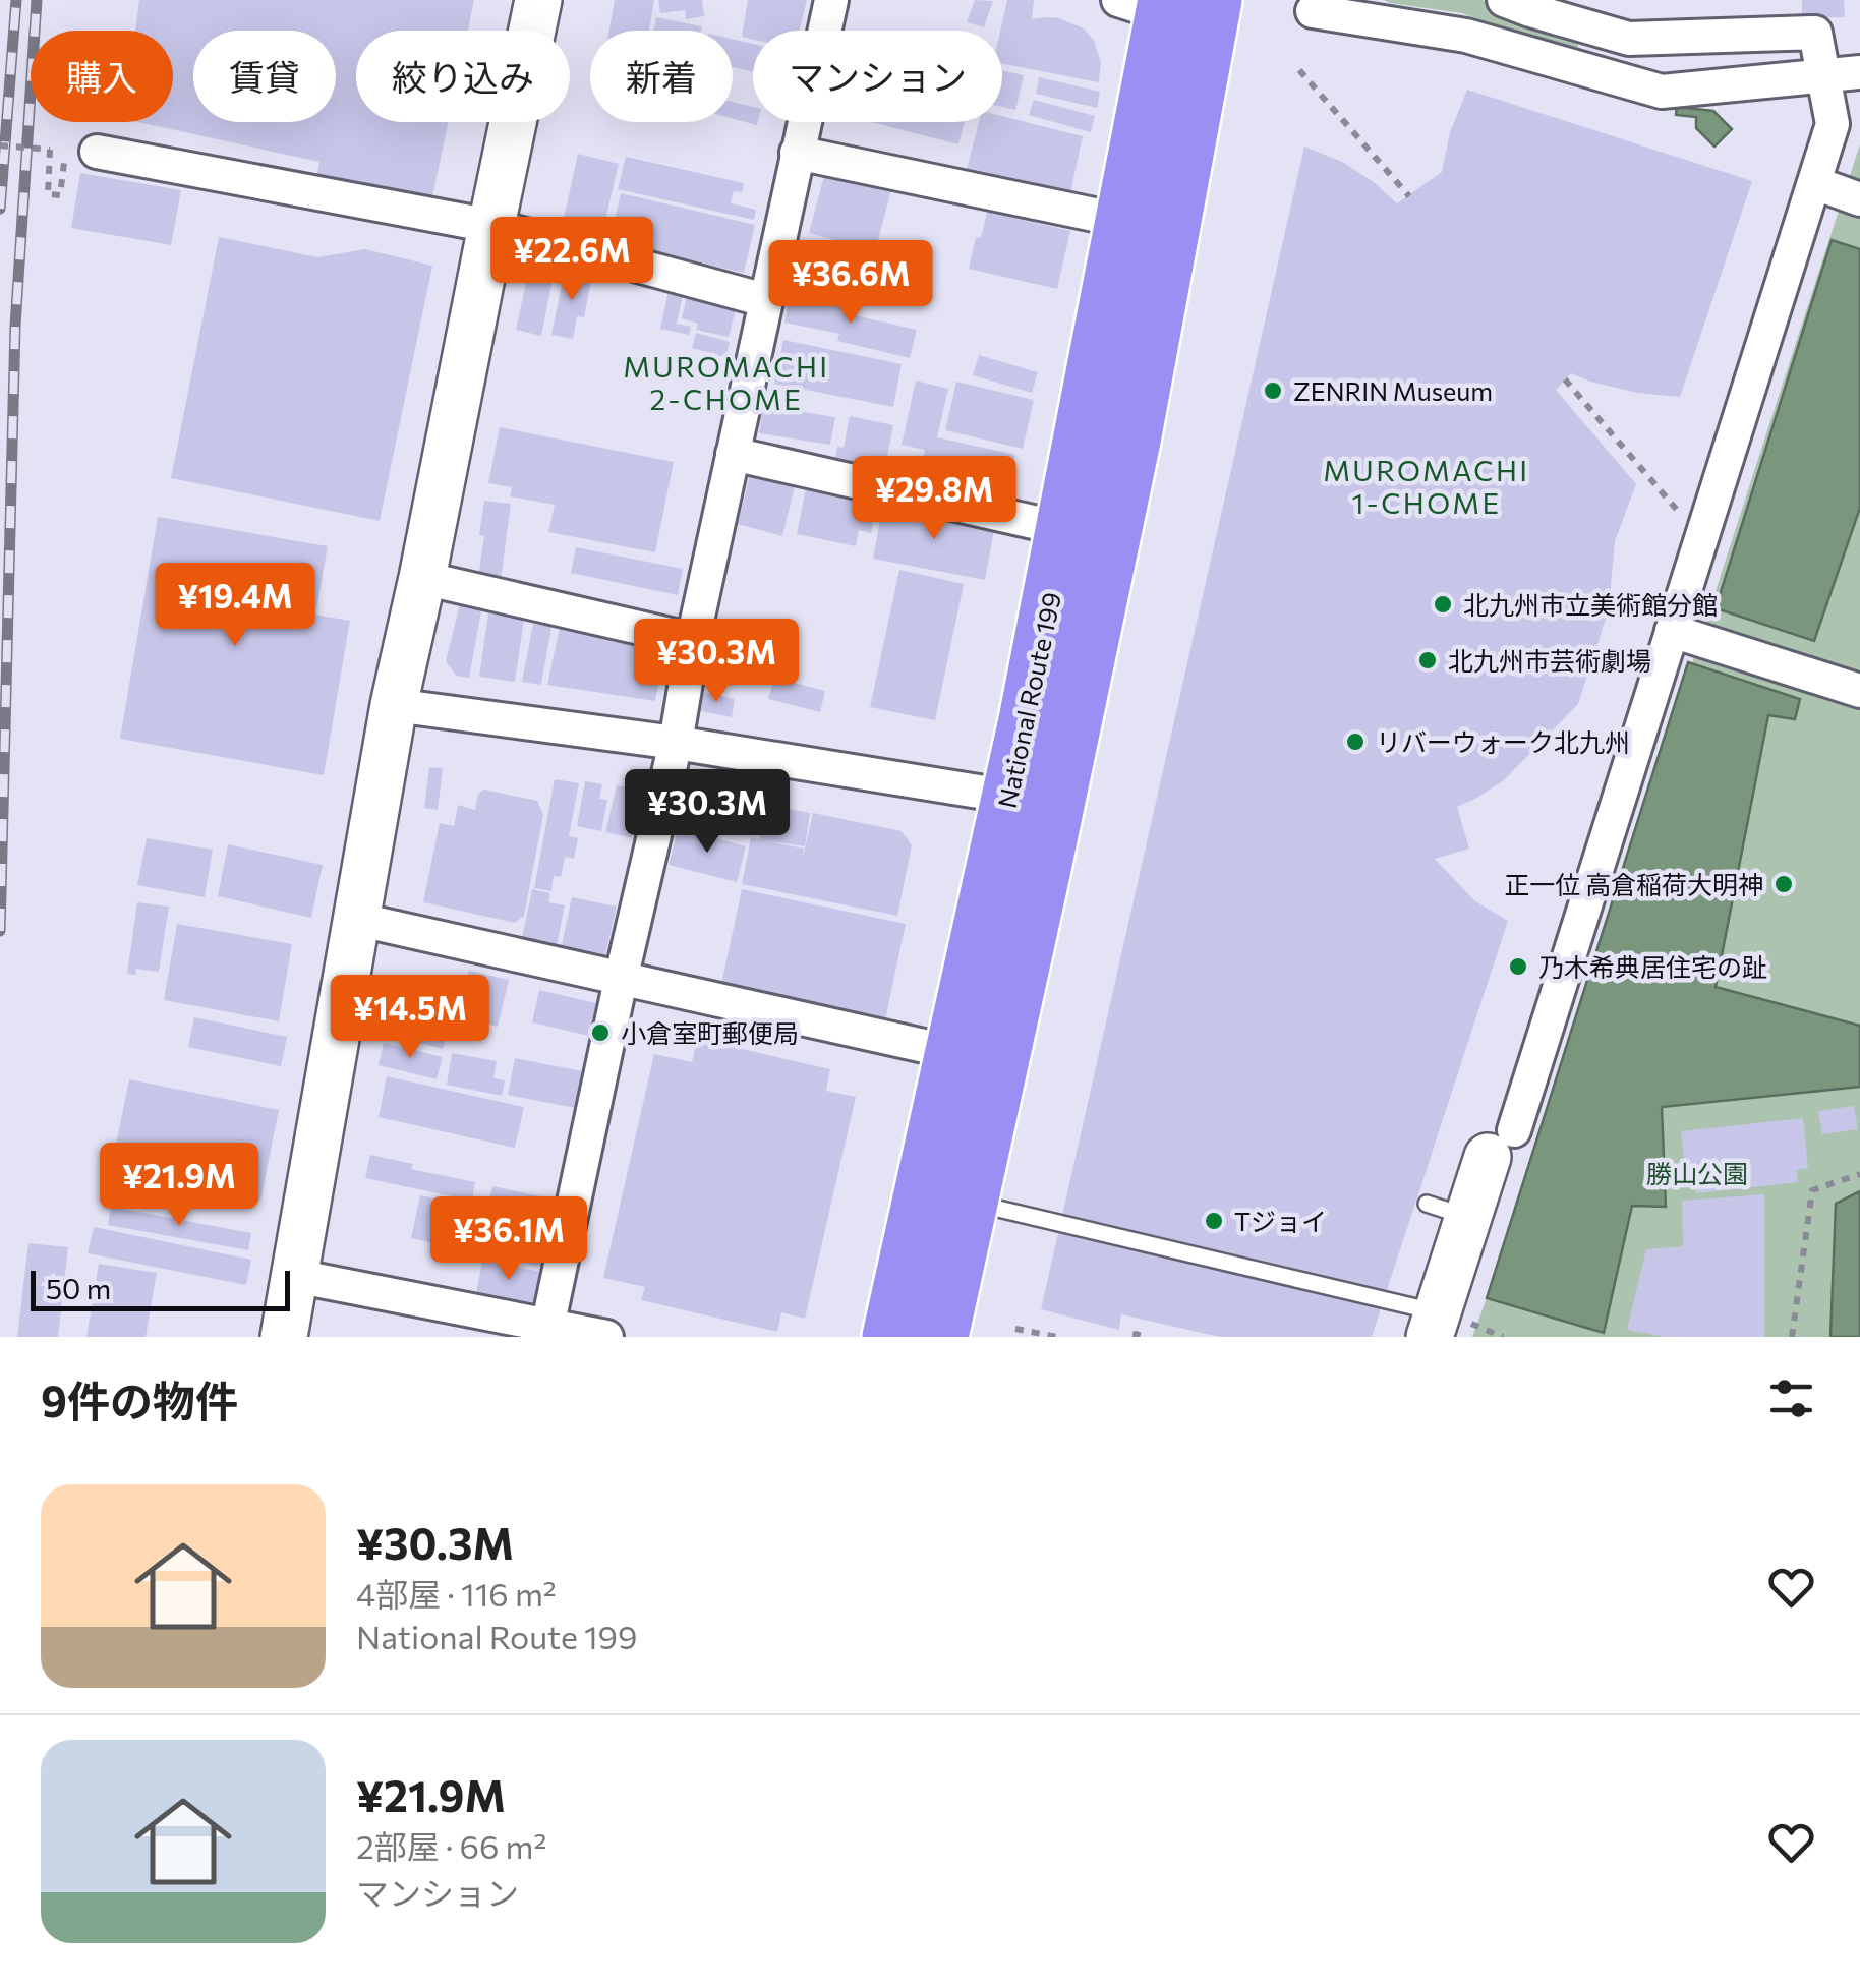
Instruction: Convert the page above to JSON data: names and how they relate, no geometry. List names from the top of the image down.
{
  "streets": {
    "highway": ["National Route 199"]
  },
  "districts": ["MUROMACHI 2-CHOME", "MUROMACHI 1-CHOME"],
  "parks": ["勝山公園"],
  "places": [
    "ZENRIN Museum",
    "北九州市立美術館分館",
    "北九州市芸術劇場",
    "リバーウォーク北九州",
    "正一位 高倉稲荷大明神",
    "乃木希典居住宅の趾",
    "小倉室町郵便局",
    "Tジョイ"
  ],
  "scale_bar": "50 m",
  "page": {
    "chip": [
      "購入",
      "賃貸",
      "絞り込み",
      "新着",
      "マンション"
    ],
    "price": [
      "¥22.6M",
      "¥36.6M",
      "¥29.8M",
      "¥19.4M",
      "¥30.3M",
      "¥30.3M",
      "¥14.5M",
      "¥21.9M",
      "¥36.1M"
    ],
    "scale": "50 m",
    "heading": "9件の物件",
    "list": [
      {
        "name": "¥30.3M",
        "note": "4部屋 · 116 m² · National Route 199"
      },
      {
        "name": "¥21.9M",
        "note": "2部屋 · 66 m² · マンション"
      }
    ]
  }
}
